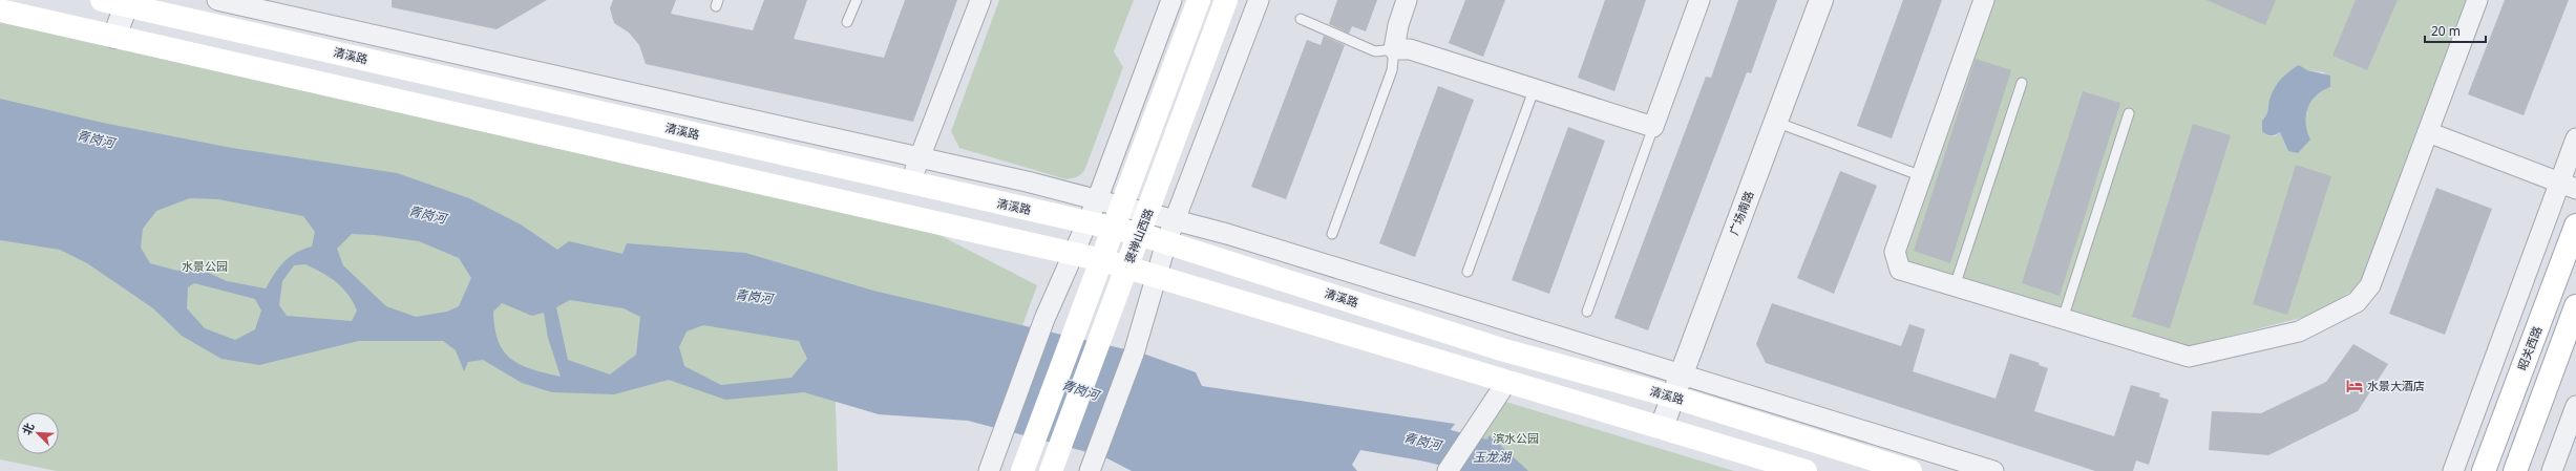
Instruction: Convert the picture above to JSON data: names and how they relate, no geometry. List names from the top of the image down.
{
  "streets": {
    "main road": ["清溪路", "褒禅山西路", "昭关西路"],
    "street": ["广场南路"]
  },
  "crossings": [
    ["清溪路", "广场南路"],
    ["清溪路", "褒禅山西路"]
  ],
  "water": ["青岗河", "玉龙湖"],
  "parks": ["水景公园", "滨水公园"],
  "places": {
    "hotel": ["水景大酒店"]
  },
  "scale_bar": "20 m",
  "north": "top left"
}
